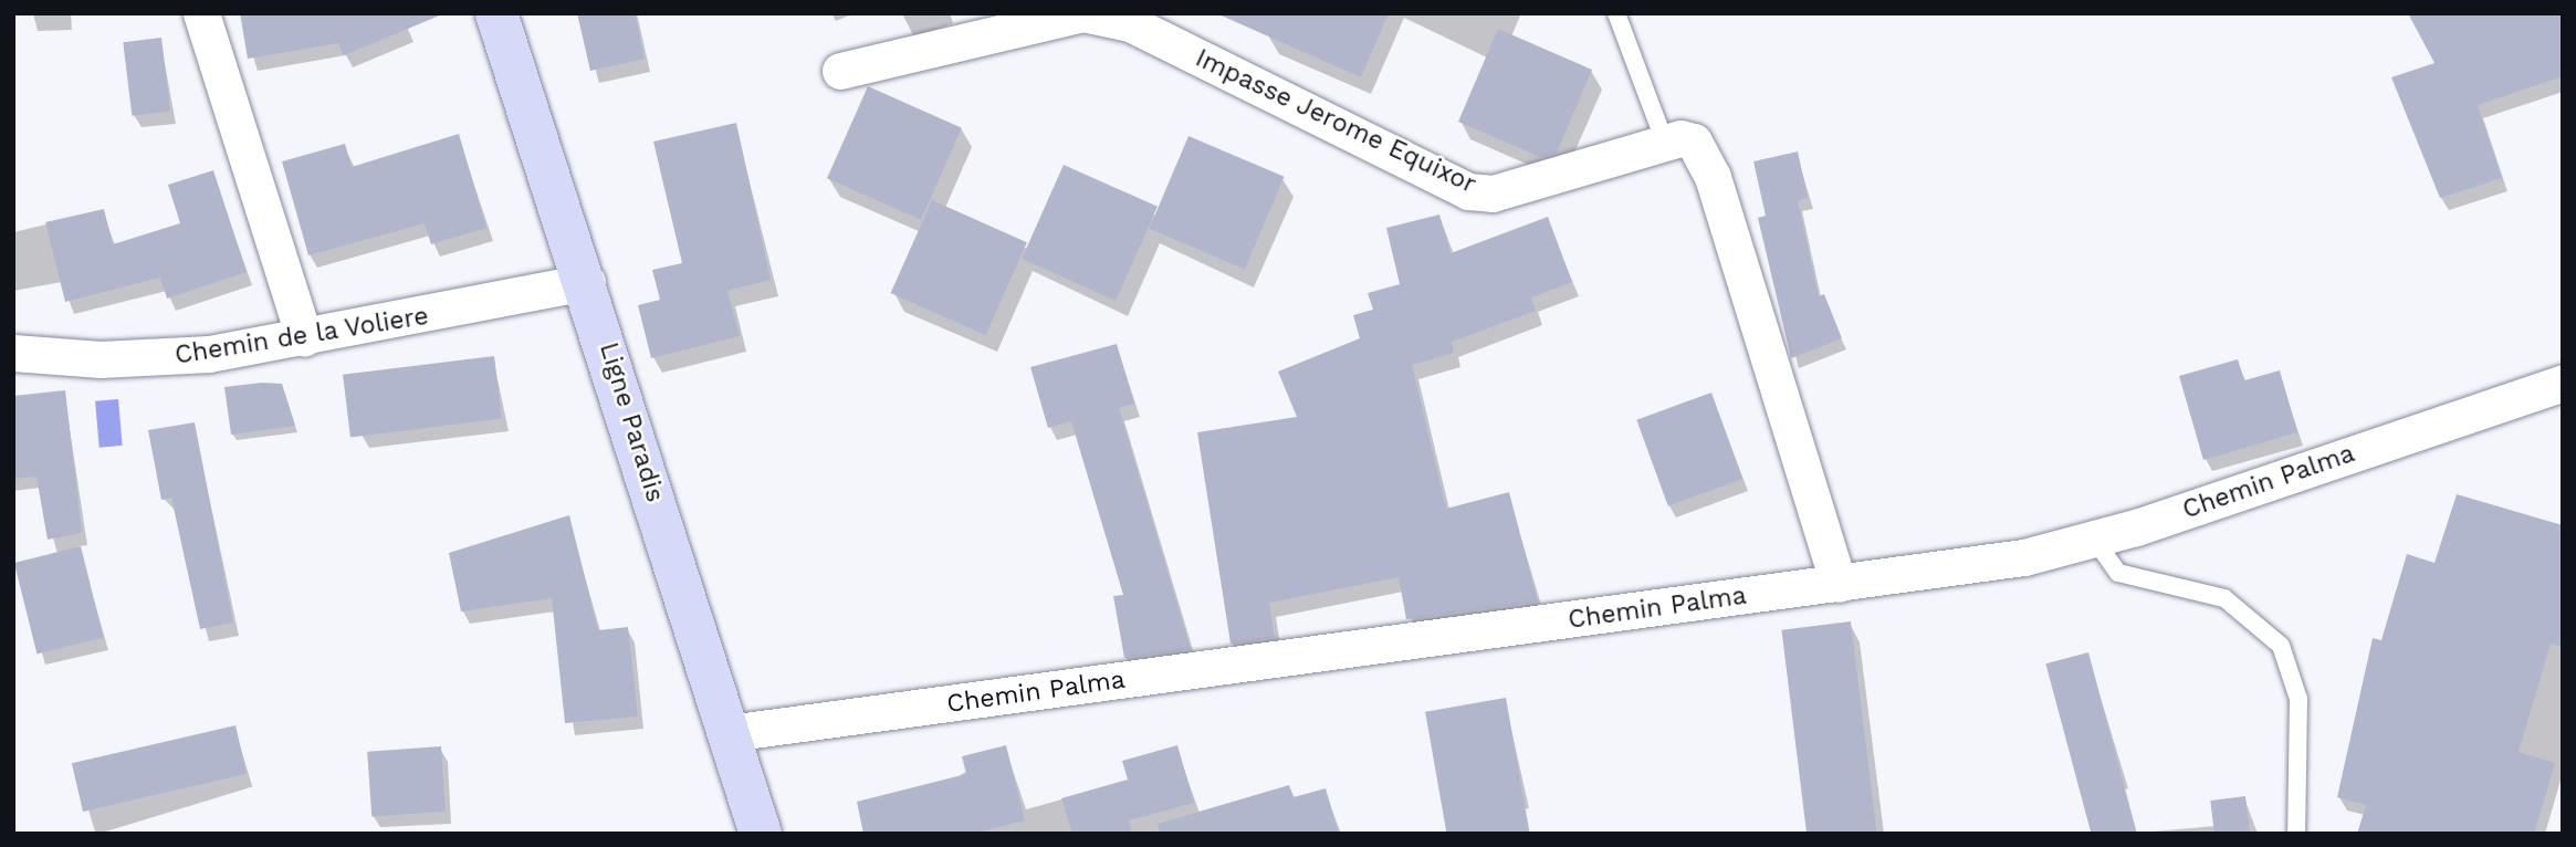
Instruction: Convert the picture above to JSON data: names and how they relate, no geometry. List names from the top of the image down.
{
  "streets": {
    "main road": ["Ligne Paradis"],
    "street": ["Impasse Jerome Equixor", "Chemin de la Voliere", "Chemin Palma"]
  },
  "crossings": [
    ["Impasse Jerome Equixor", "Chemin Palma"],
    ["Chemin de la Voliere", "Ligne Paradis"],
    ["Ligne Paradis", "Chemin Palma"]
  ]
}
